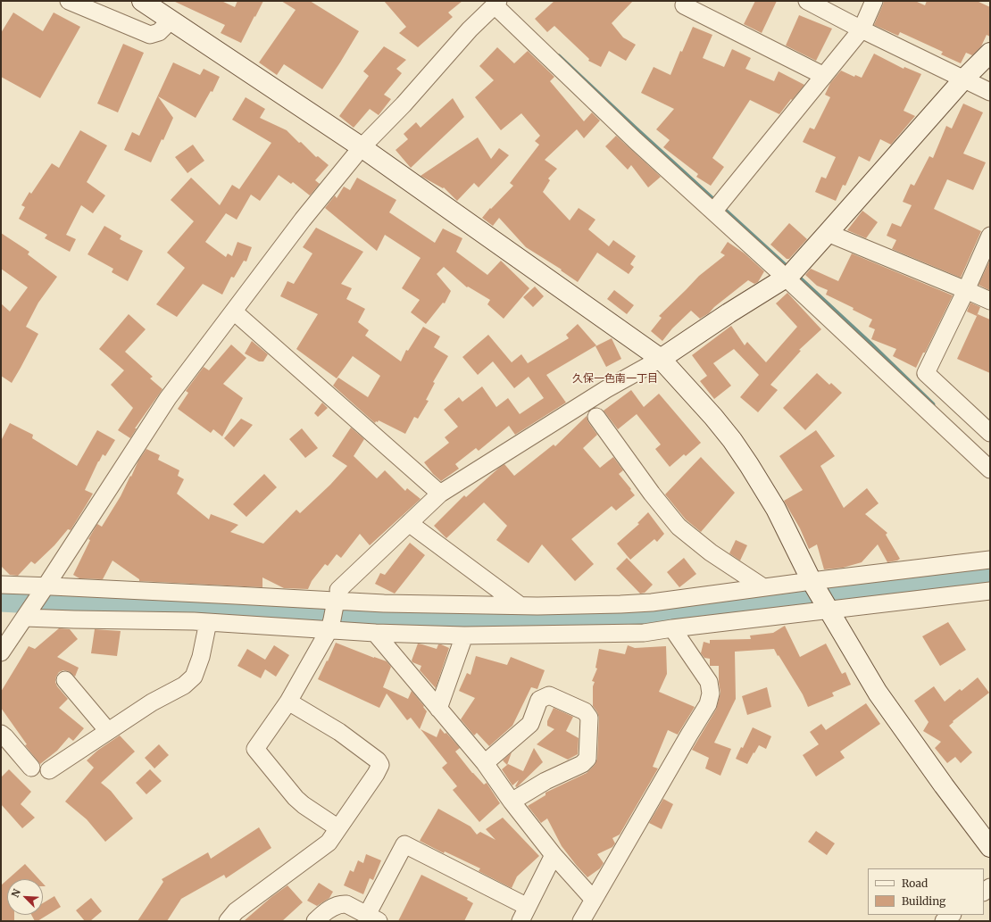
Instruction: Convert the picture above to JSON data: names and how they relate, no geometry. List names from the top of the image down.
{
  "districts": ["久保一色南一丁目"],
  "legend": ["Road", "Building"],
  "north": "top left"
}
